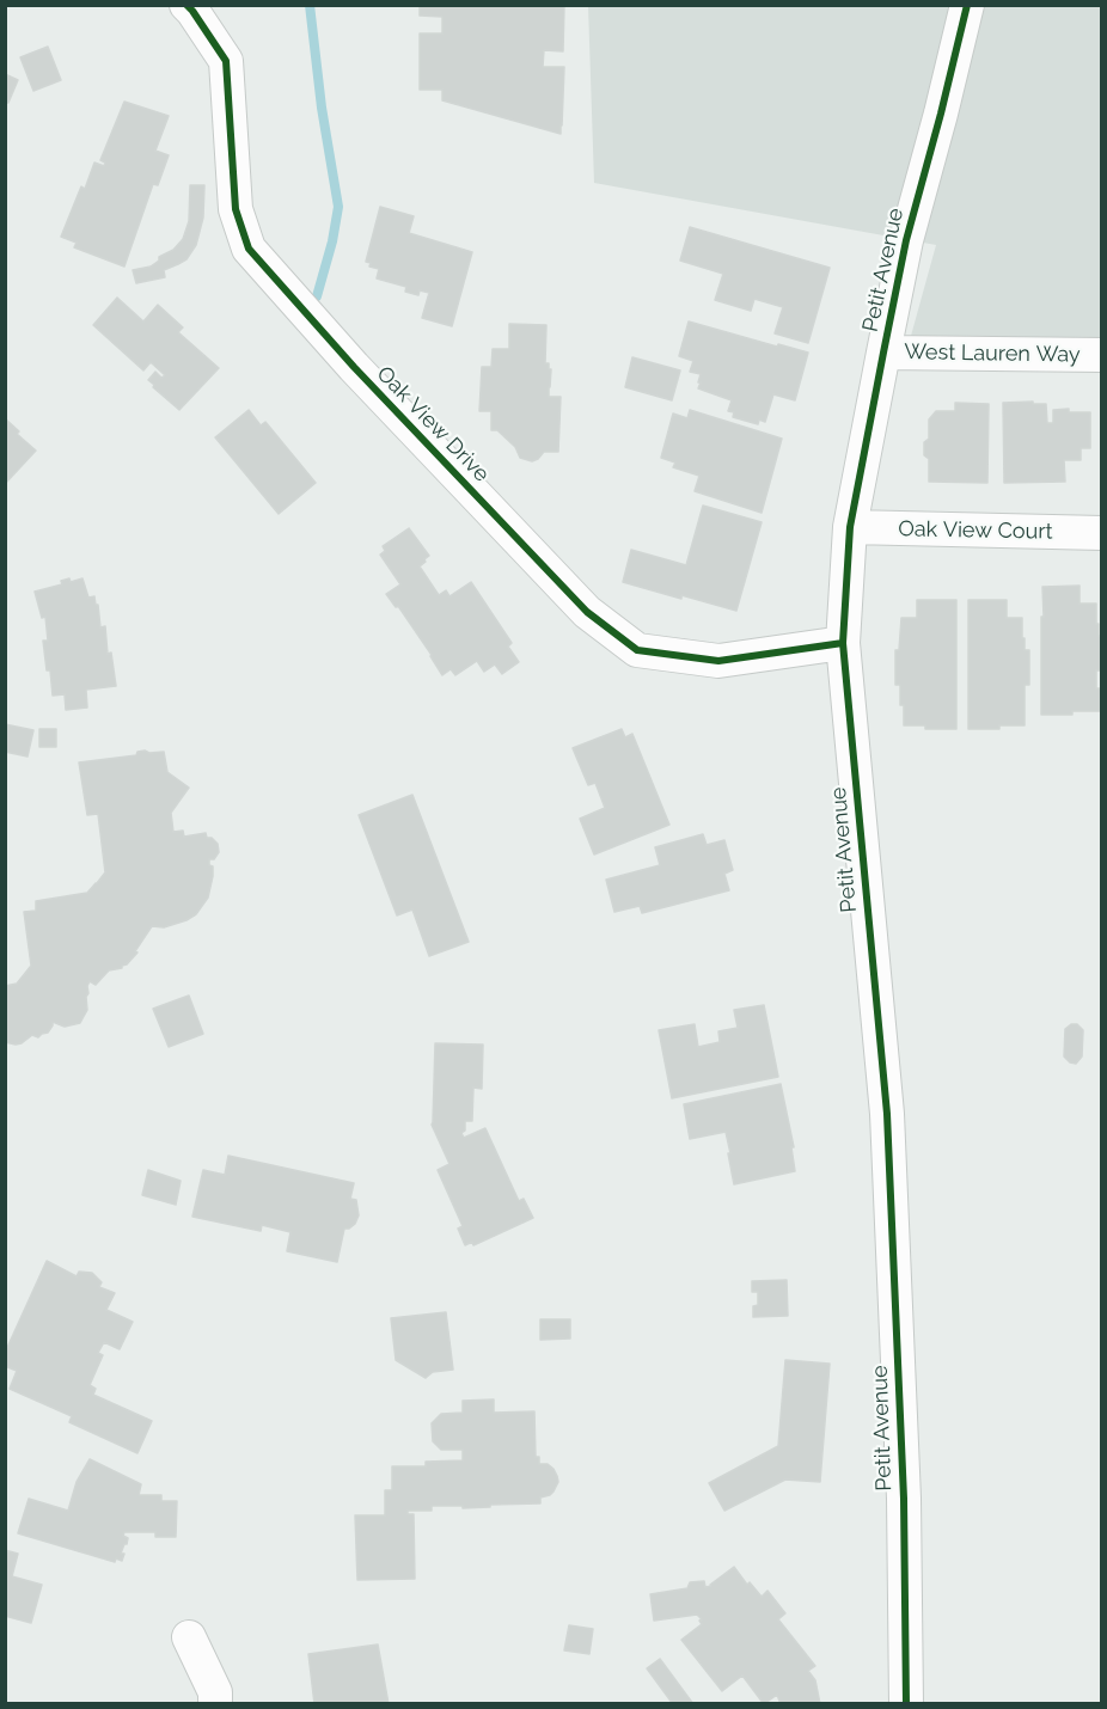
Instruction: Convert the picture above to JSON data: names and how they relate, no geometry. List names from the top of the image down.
{
  "streets": {
    "street": [
      "Petit Avenue",
      "West Lauren Way",
      "Oak View Drive",
      "Oak View Court"
    ]
  },
  "crossings": [
    ["Petit Avenue", "West Lauren Way"],
    ["Petit Avenue", "Oak View Drive"],
    ["Petit Avenue", "Oak View Court"]
  ]
}
